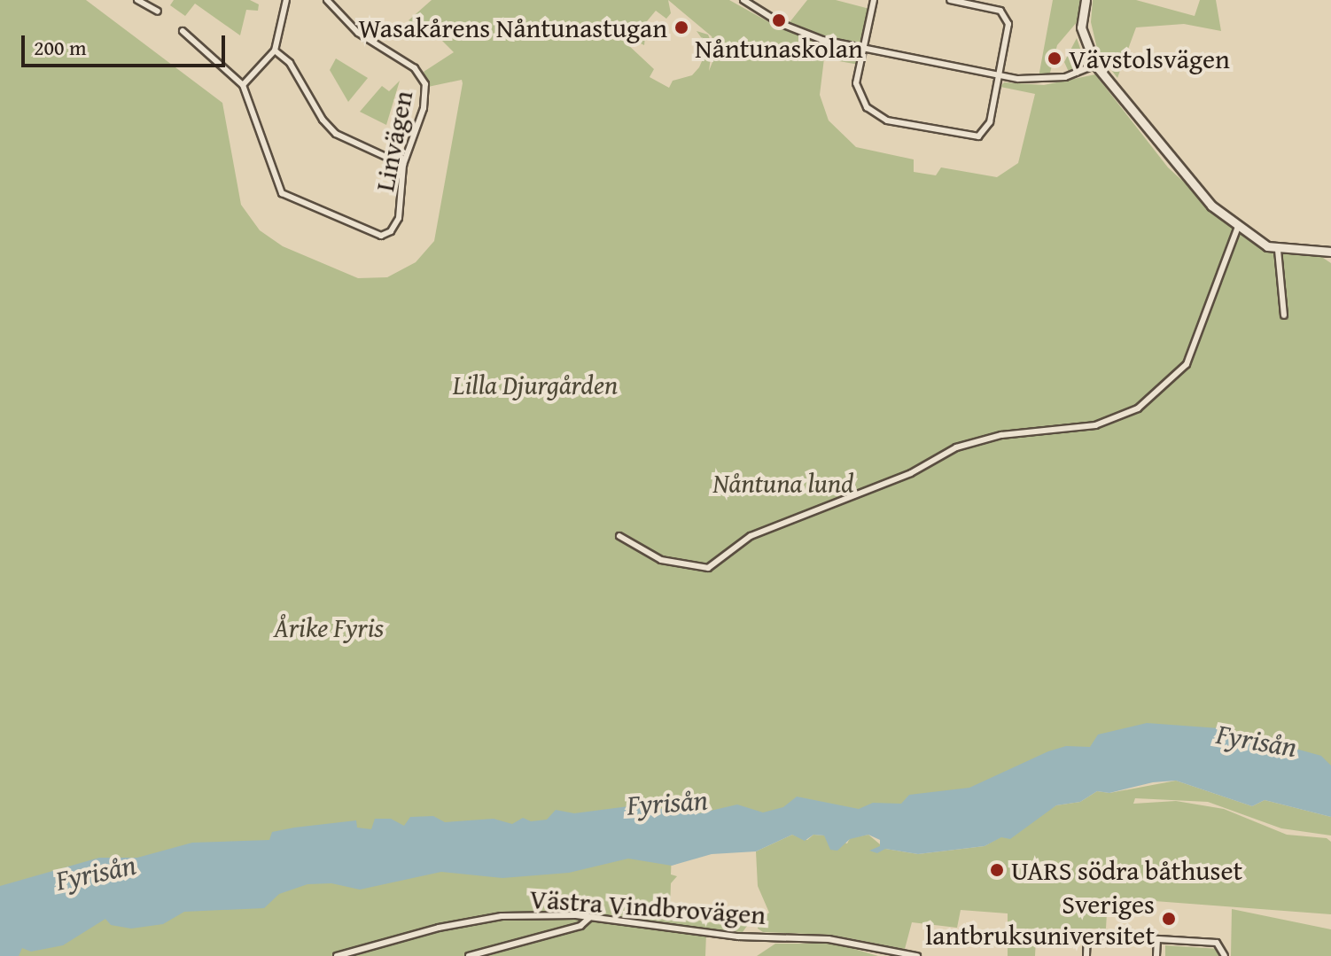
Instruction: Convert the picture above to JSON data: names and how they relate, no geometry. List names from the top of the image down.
{
  "streets": {
    "street": ["Linvägen", "Västra Vindbrovägen"]
  },
  "water": ["Fyrisån"],
  "parks": ["Lilla Djurgården", "Nåntuna lund", "Årike Fyris"],
  "places": [
    "Nåntunaskolan",
    "Wasakårens Nåntunastugan",
    "Vävstolsvägen",
    "UARS södra båthuset",
    "Sveriges lantbruksuniversitet"
  ],
  "scale_bar": "200 m"
}
